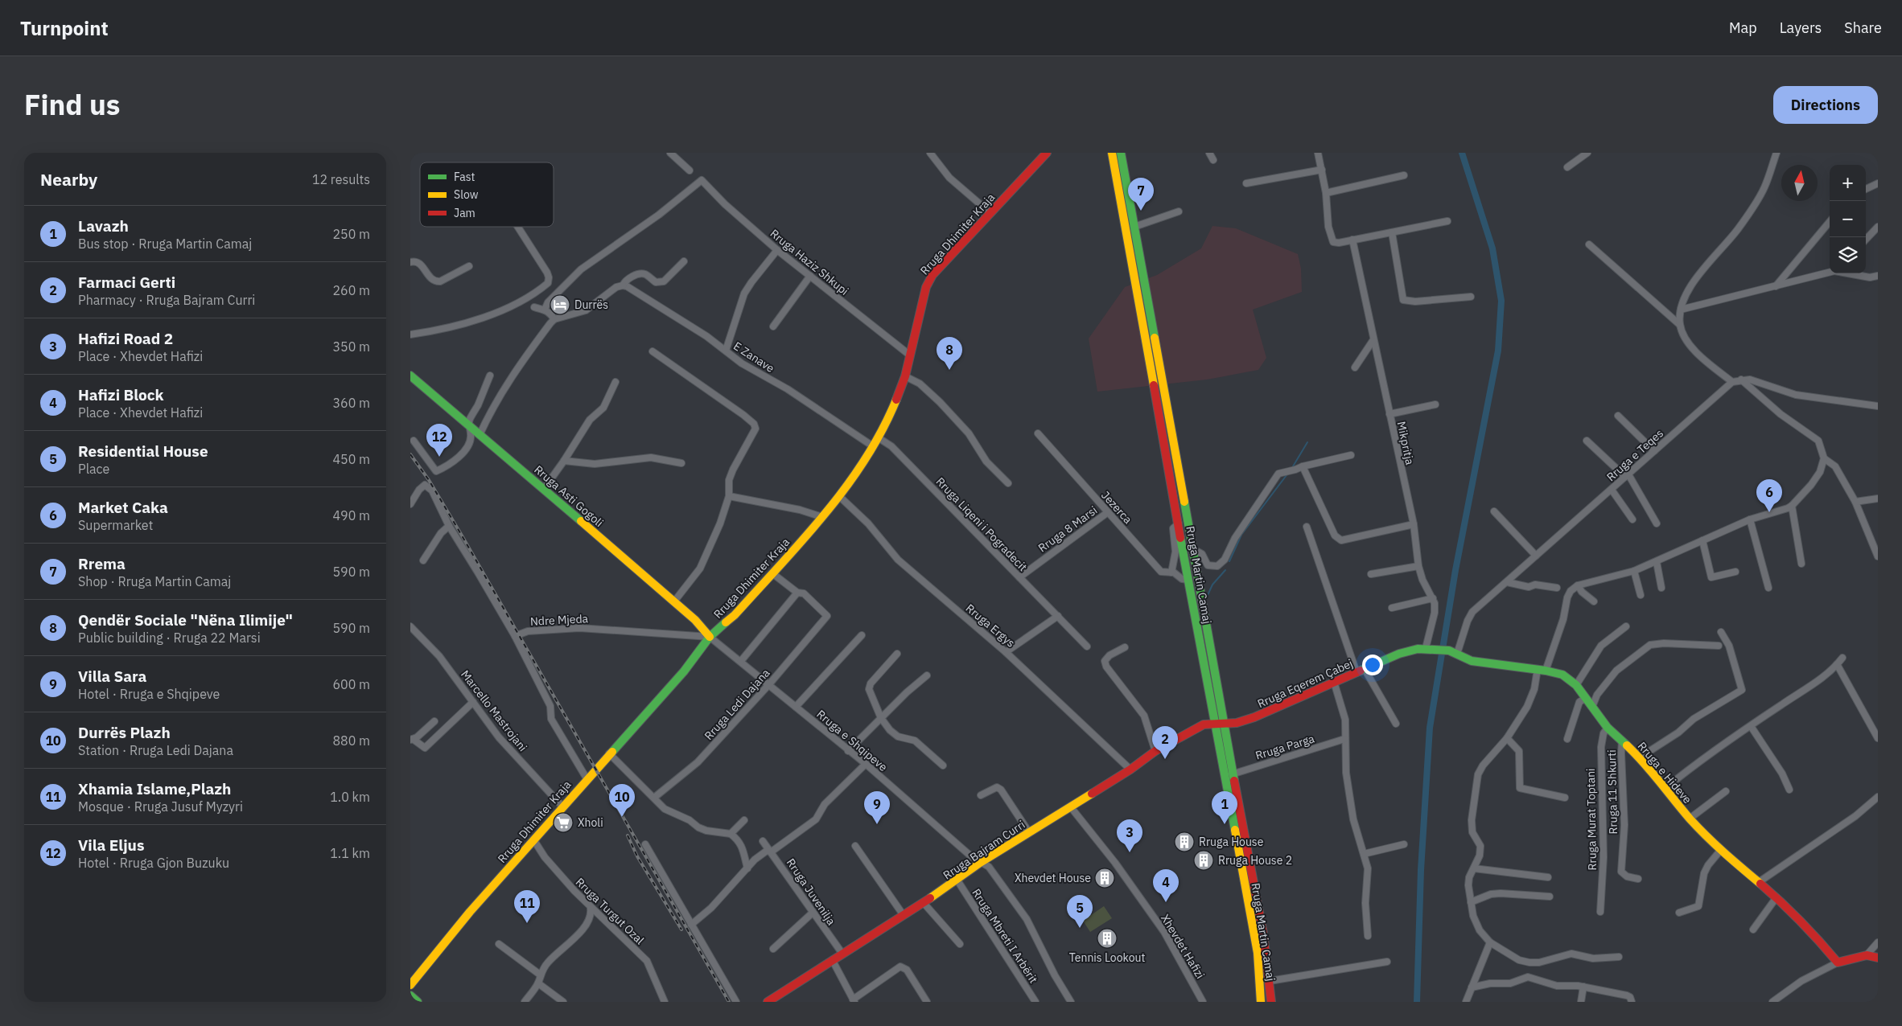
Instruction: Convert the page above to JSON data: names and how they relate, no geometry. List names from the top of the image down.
{
  "streets": {
    "main road": [
      "Rruga Dhimiter Kraja",
      "Rruga Asti Gogoli",
      "Rruga Martin Camaj",
      "Rruga Eqerem Çabej",
      "Rruga e Hideve",
      "Rruga Bajram Curri"
    ],
    "street": [
      "Rruga Haziz Shkupi",
      "E Zanave",
      "Mikpritja",
      "Rruga e Teqes",
      "Jezerca",
      "Rruga Liqeni i Pogradecit",
      "Rruga 8 Marsi",
      "Ndre Mjeda",
      "Rruga Ergys",
      "Rruga Ledi Dajana",
      "Marcello Mastrojani",
      "Rruga e Shqipeve",
      "Rruga Parga",
      "Rruga 11 Shkurti",
      "Rruga Murat Toptani",
      "Rruga Juvenilja",
      "Rruga Turgut Ozal",
      "Rruga Mbreti I Arbërit",
      "Xhevdet Hafizi"
    ]
  },
  "crossings": [
    ["Rruga Dhimiter Kraja", "Rruga Haziz Shkupi"],
    ["Rruga Dhimiter Kraja", "E Zanave"],
    ["Rruga Dhimiter Kraja", "Rruga Asti Gogoli"],
    ["Rruga Dhimiter Kraja", "Rruga Liqeni i Pogradecit"],
    ["Rruga Dhimiter Kraja", "Ndre Mjeda"],
    ["Rruga Dhimiter Kraja", "Rruga Ergys"],
    ["Rruga Dhimiter Kraja", "Marcello Mastrojani"],
    ["Rruga Dhimiter Kraja", "Rruga e Shqipeve"],
    ["Rruga Dhimiter Kraja", "Rruga Turgut Ozal"],
    ["Mikpritja", "Rruga Eqerem Çabej"],
    ["Rruga e Teqes", "Rruga Eqerem Çabej"],
    ["Rruga e Teqes", "Rruga e Hideve"],
    ["Rruga Asti Gogoli", "Ndre Mjeda"],
    ["Rruga Asti Gogoli", "Rruga e Shqipeve"],
    ["Jezerca", "Rruga 8 Marsi"],
    ["Jezerca", "Rruga Martin Camaj"],
    ["Rruga Liqeni i Pogradecit", "Rruga 8 Marsi"],
    ["Rruga Martin Camaj", "Rruga Eqerem Çabej"],
    ["Rruga Martin Camaj", "Rruga Parga"],
    ["Rruga Martin Camaj", "Rruga Bajram Curri"],
    ["Ndre Mjeda", "Rruga e Shqipeve"],
    ["Rruga Ergys", "Rruga Bajram Curri"],
    ["Rruga Eqerem Çabej", "Rruga e Hideve"],
    ["Rruga Eqerem Çabej", "Rruga Bajram Curri"],
    ["Rruga Ledi Dajana", "Rruga e Shqipeve"],
    ["Rruga e Shqipeve", "Rruga Bajram Curri"],
    ["Rruga e Hideve", "Rruga 11 Shkurti"],
    ["Rruga e Hideve", "Rruga Murat Toptani"],
    ["Rruga Bajram Curri", "Rruga Juvenilja"],
    ["Rruga Bajram Curri", "Rruga Mbreti I Arbërit"],
    ["Rruga Bajram Curri", "Xhevdet Hafizi"]
  ],
  "places": {
    "hotel": ["Durrës"],
    "supermarket": ["Xholi"],
    "building": [
      "Rruga House",
      "Rruga House 2",
      "Xhevdet House",
      "Tennis Lookout"
    ]
  },
  "legend": ["Fast", "Slow", "Jam"],
  "north": "top",
  "page": {
    "header": "Turnpoint",
    "nav": ["Map", "Layers", "Share"],
    "title": "Find us",
    "buttons": "Directions",
    "heading": ["Nearby", "12 results"],
    "map_buttons": ["+", "−"],
    "pins": [
      "7",
      "8",
      "12",
      "6",
      "2",
      "10",
      "1",
      "9",
      "3",
      "4",
      "11",
      "5"
    ],
    "list": [
      {
        "mark": "1",
        "name": "Lavazh",
        "note": "Bus stop · Rruga Martin Camaj",
        "value": "250 m"
      },
      {
        "mark": "2",
        "name": "Farmaci Gerti",
        "note": "Pharmacy · Rruga Bajram Curri",
        "value": "260 m"
      },
      {
        "mark": "3",
        "name": "Hafizi Road 2",
        "note": "Place · Xhevdet Hafizi",
        "value": "350 m"
      },
      {
        "mark": "4",
        "name": "Hafizi Block",
        "note": "Place · Xhevdet Hafizi",
        "value": "360 m"
      },
      {
        "mark": "5",
        "name": "Residential House",
        "note": "Place",
        "value": "450 m"
      },
      {
        "mark": "6",
        "name": "Market Caka",
        "note": "Supermarket",
        "value": "490 m"
      },
      {
        "mark": "7",
        "name": "Rrema",
        "note": "Shop · Rruga Martin Camaj",
        "value": "590 m"
      },
      {
        "mark": "8",
        "name": "Qendër Sociale \"Nëna Ilimije\"",
        "note": "Public building · Rruga 22 Marsi",
        "value": "590 m"
      },
      {
        "mark": "9",
        "name": "Villa Sara",
        "note": "Hotel · Rruga e Shqipeve",
        "value": "600 m"
      },
      {
        "mark": "10",
        "name": "Durrës Plazh",
        "note": "Station · Rruga Ledi Dajana",
        "value": "880 m"
      },
      {
        "mark": "11",
        "name": "Xhamia Islame,Plazh",
        "note": "Mosque · Rruga Jusuf Myzyri",
        "value": "1.0 km"
      },
      {
        "mark": "12",
        "name": "Vila Eljus",
        "note": "Hotel · Rruga Gjon Buzuku",
        "value": "1.1 km"
      }
    ]
  }
}
